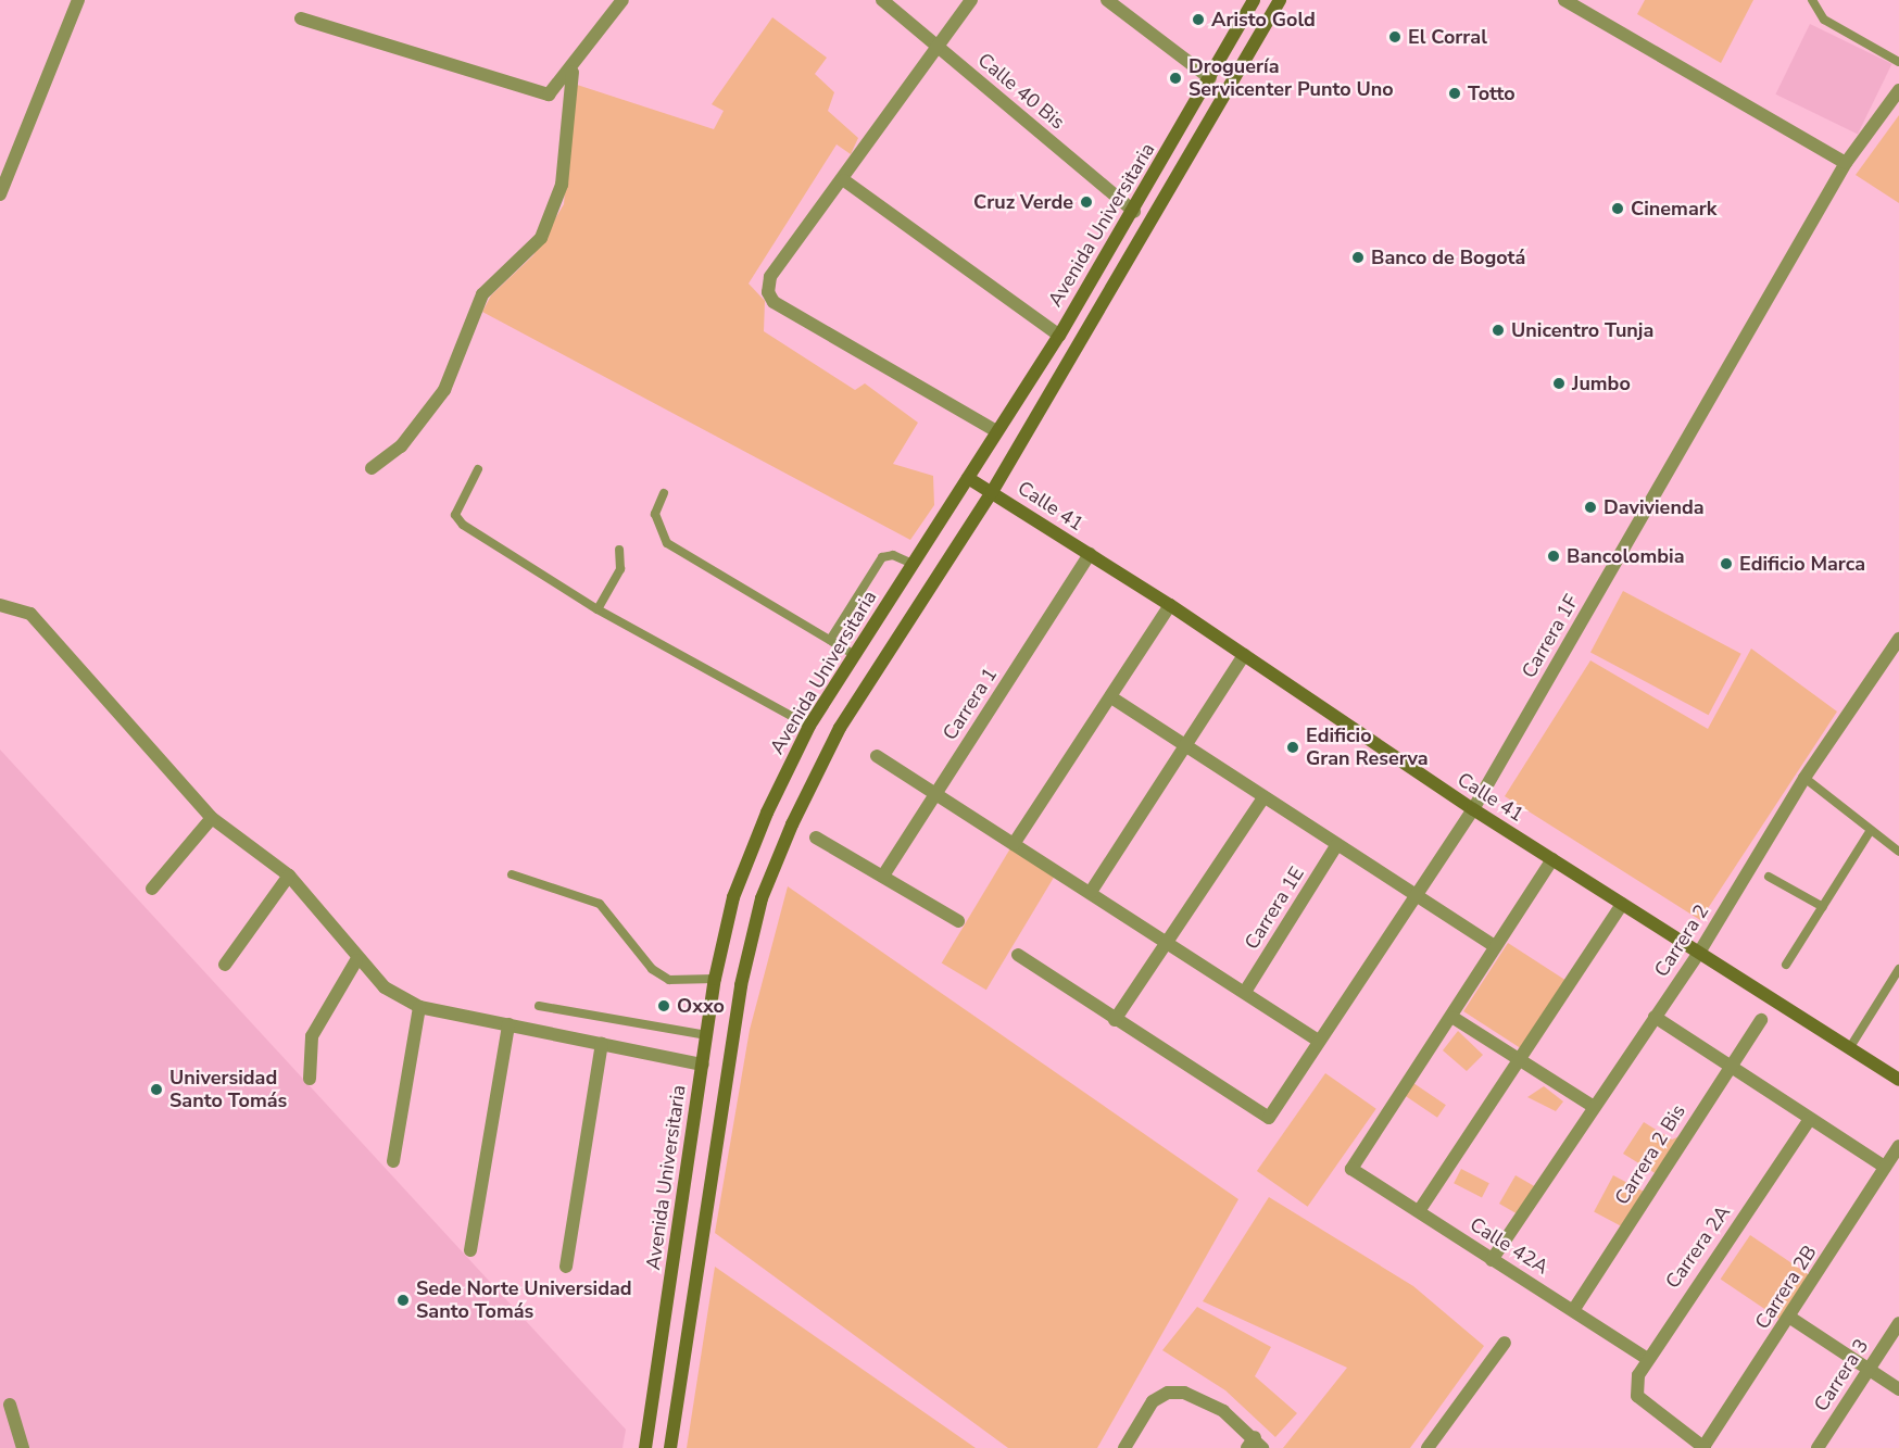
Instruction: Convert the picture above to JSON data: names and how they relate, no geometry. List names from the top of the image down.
{
  "streets": {
    "main road": ["Avenida Universitaria", "Calle 41"],
    "street": [
      "Calle 40 Bis",
      "Carrera 1F",
      "Carrera 1",
      "Carrera 1E",
      "Carrera 2",
      "Carrera 2 Bis",
      "Calle 42A",
      "Carrera 2A",
      "Carrera 2B",
      "Carrera 3"
    ]
  },
  "crossings": [
    ["Calle 40 Bis", "Avenida Universitaria"],
    ["Avenida Universitaria", "Calle 41"],
    ["Calle 41", "Carrera 1F"],
    ["Calle 41", "Carrera 1"],
    ["Calle 41", "Carrera 2"],
    ["Carrera 2", "Calle 42A"],
    ["Carrera 2 Bis", "Calle 42A"],
    ["Calle 42A", "Carrera 2A"],
    ["Carrera 2A", "Carrera 2B"]
  ],
  "places": [
    "Aristo Gold",
    "El Corral",
    "Droguería Servicenter Punto Uno",
    "Totto",
    "Cruz Verde",
    "Cinemark",
    "Banco de Bogotá",
    "Unicentro Tunja",
    "Jumbo",
    "Davivienda",
    "Bancolombia",
    "Edificio Marca",
    "Edificio Gran Reserva",
    "Oxxo",
    "Universidad Santo Tomás",
    "Sede Norte Universidad Santo Tomás"
  ]
}
